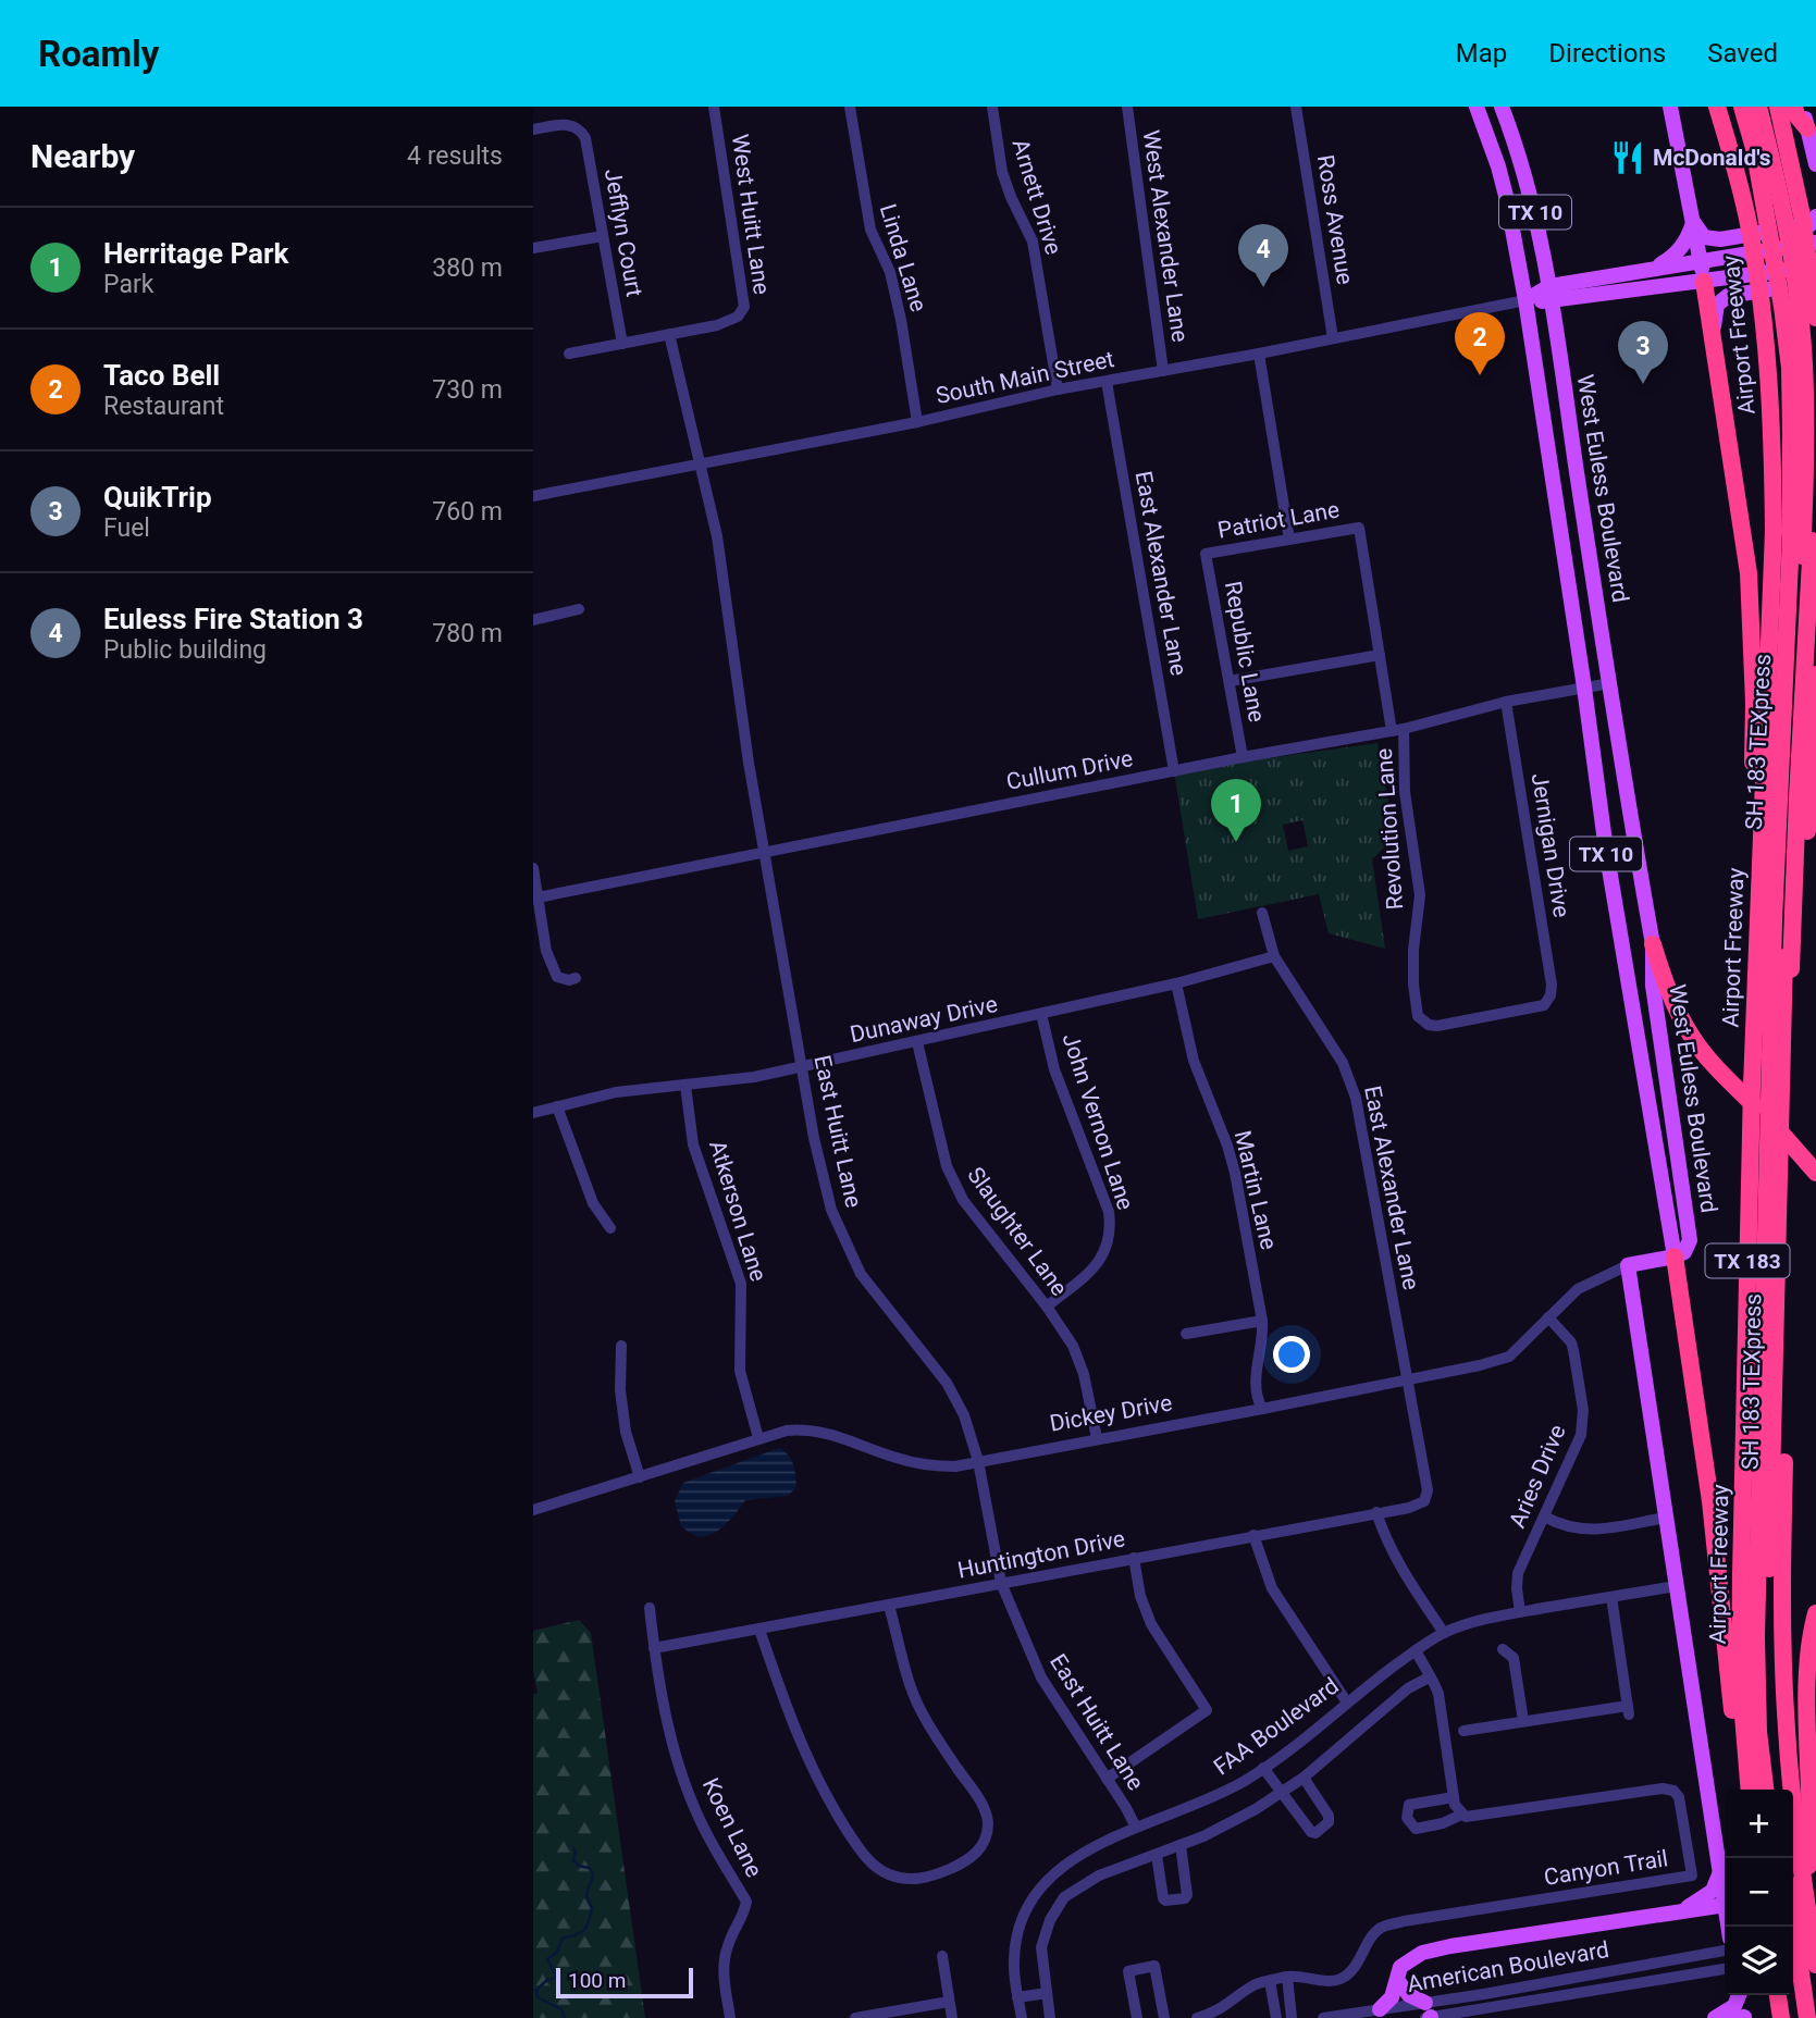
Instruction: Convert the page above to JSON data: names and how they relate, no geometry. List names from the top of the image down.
{
  "streets": {
    "highway": ["Airport Freeway", "SH 183 TEXpress", "TX 183"],
    "main road": ["TX 10", "West Euless Boulevard", "Dickey Drive"],
    "street": [
      "Arnett Drive",
      "West Huitt Lane",
      "Ross Avenue",
      "Jefflyn Court",
      "West Alexander Lane",
      "Linda Lane",
      "South Main Street",
      "Patriot Lane",
      "East Alexander Lane",
      "Republic Lane",
      "Cullum Drive",
      "Revolution Lane",
      "Jernigan Drive",
      "Dunaway Drive",
      "John Vernon Lane",
      "East Huitt Lane",
      "Martin Lane",
      "Atkerson Lane",
      "Slaughter Lane",
      "Aries Drive",
      "Huntington Drive",
      "FAA Boulevard",
      "Koen Lane",
      "Canyon Trail",
      "American Boulevard"
    ]
  },
  "crossings": [
    ["Arnett Drive", "South Main Street"],
    ["Ross Avenue", "South Main Street"],
    ["West Alexander Lane", "South Main Street"],
    ["Linda Lane", "South Main Street"],
    ["South Main Street", "West Euless Boulevard"],
    ["South Main Street", "East Alexander Lane"],
    ["South Main Street", "East Huitt Lane"],
    ["West Euless Boulevard", "Cullum Drive"],
    ["West Euless Boulevard", "Dickey Drive"],
    ["Patriot Lane", "Republic Lane"],
    ["Patriot Lane", "Revolution Lane"],
    ["East Alexander Lane", "Cullum Drive"],
    ["East Alexander Lane", "Dunaway Drive"],
    ["East Alexander Lane", "Dickey Drive"],
    ["East Alexander Lane", "Huntington Drive"],
    ["Republic Lane", "Cullum Drive"],
    ["Cullum Drive", "Revolution Lane"],
    ["Cullum Drive", "Jernigan Drive"],
    ["Cullum Drive", "East Huitt Lane"],
    ["Revolution Lane", "Jernigan Drive"],
    ["Dunaway Drive", "John Vernon Lane"],
    ["Dunaway Drive", "East Huitt Lane"],
    ["Dunaway Drive", "Martin Lane"],
    ["Dunaway Drive", "Atkerson Lane"],
    ["Dunaway Drive", "Slaughter Lane"],
    ["John Vernon Lane", "Slaughter Lane"],
    ["East Huitt Lane", "Dickey Drive"],
    ["East Huitt Lane", "Huntington Drive"],
    ["East Huitt Lane", "FAA Boulevard"],
    ["Martin Lane", "Dickey Drive"],
    ["Atkerson Lane", "Dickey Drive"],
    ["Slaughter Lane", "Dickey Drive"],
    ["Dickey Drive", "Aries Drive"],
    ["Aries Drive", "FAA Boulevard"],
    ["Huntington Drive", "Koen Lane"]
  ],
  "places": {
    "restaurant": ["McDonald's"]
  },
  "scale_bar": "100 m",
  "page": {
    "header": "Roamly",
    "nav": ["Map", "Directions", "Saved"],
    "heading": ["Nearby", "4 results"],
    "list": [
      {
        "mark": "1",
        "name": "Herritage Park",
        "note": "Park",
        "value": "380 m"
      },
      {
        "mark": "2",
        "name": "Taco Bell",
        "note": "Restaurant",
        "value": "730 m"
      },
      {
        "mark": "3",
        "name": "QuikTrip",
        "note": "Fuel",
        "value": "760 m"
      },
      {
        "mark": "4",
        "name": "Euless Fire Station 3",
        "note": "Public building",
        "value": "780 m"
      }
    ],
    "pins": [
      "4",
      "2",
      "3",
      "1"
    ],
    "map_buttons": ["+", "−"],
    "scale": "100 m"
  }
}
